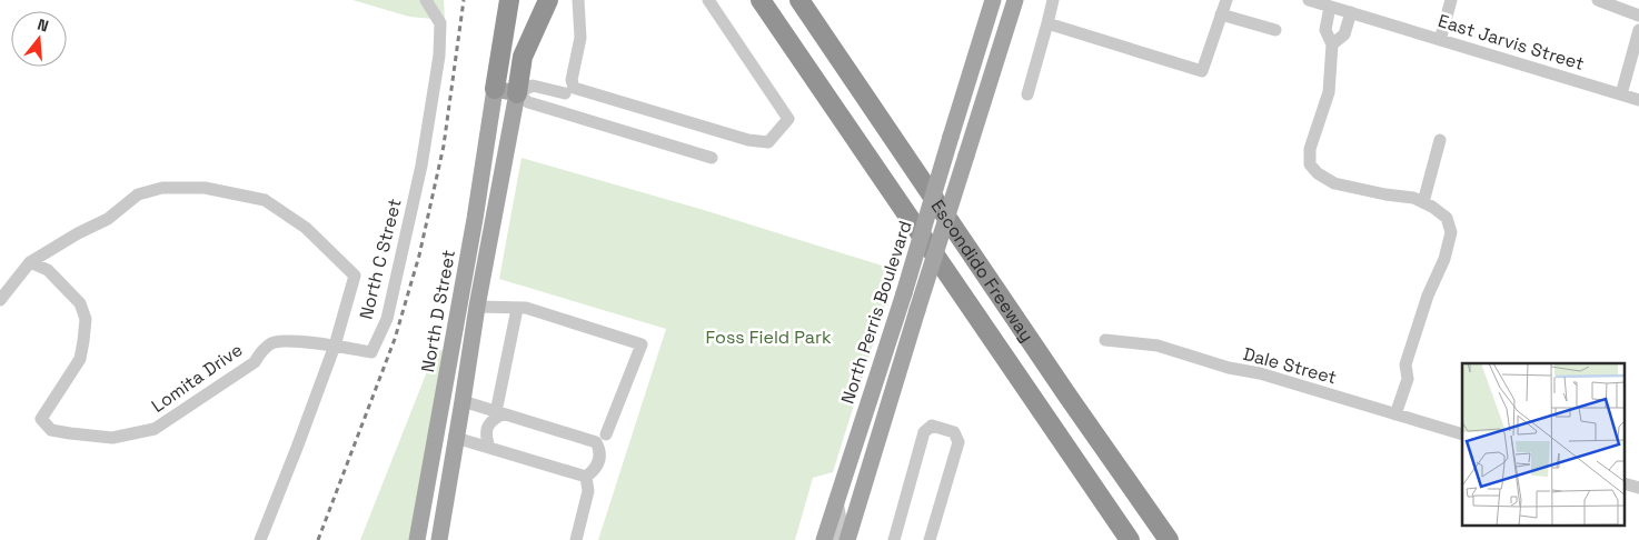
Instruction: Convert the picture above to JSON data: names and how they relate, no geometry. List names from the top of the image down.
{
  "streets": {
    "highway": ["Escondido Freeway"],
    "main road": ["North D Street", "North Perris Boulevard"],
    "street": [
      "East Jarvis Street",
      "North C Street",
      "Dale Street",
      "Lomita Drive"
    ]
  },
  "crossings": [
    ["North C Street", "Lomita Drive"]
  ],
  "parks": ["Foss Field Park"],
  "north": "top"
}
